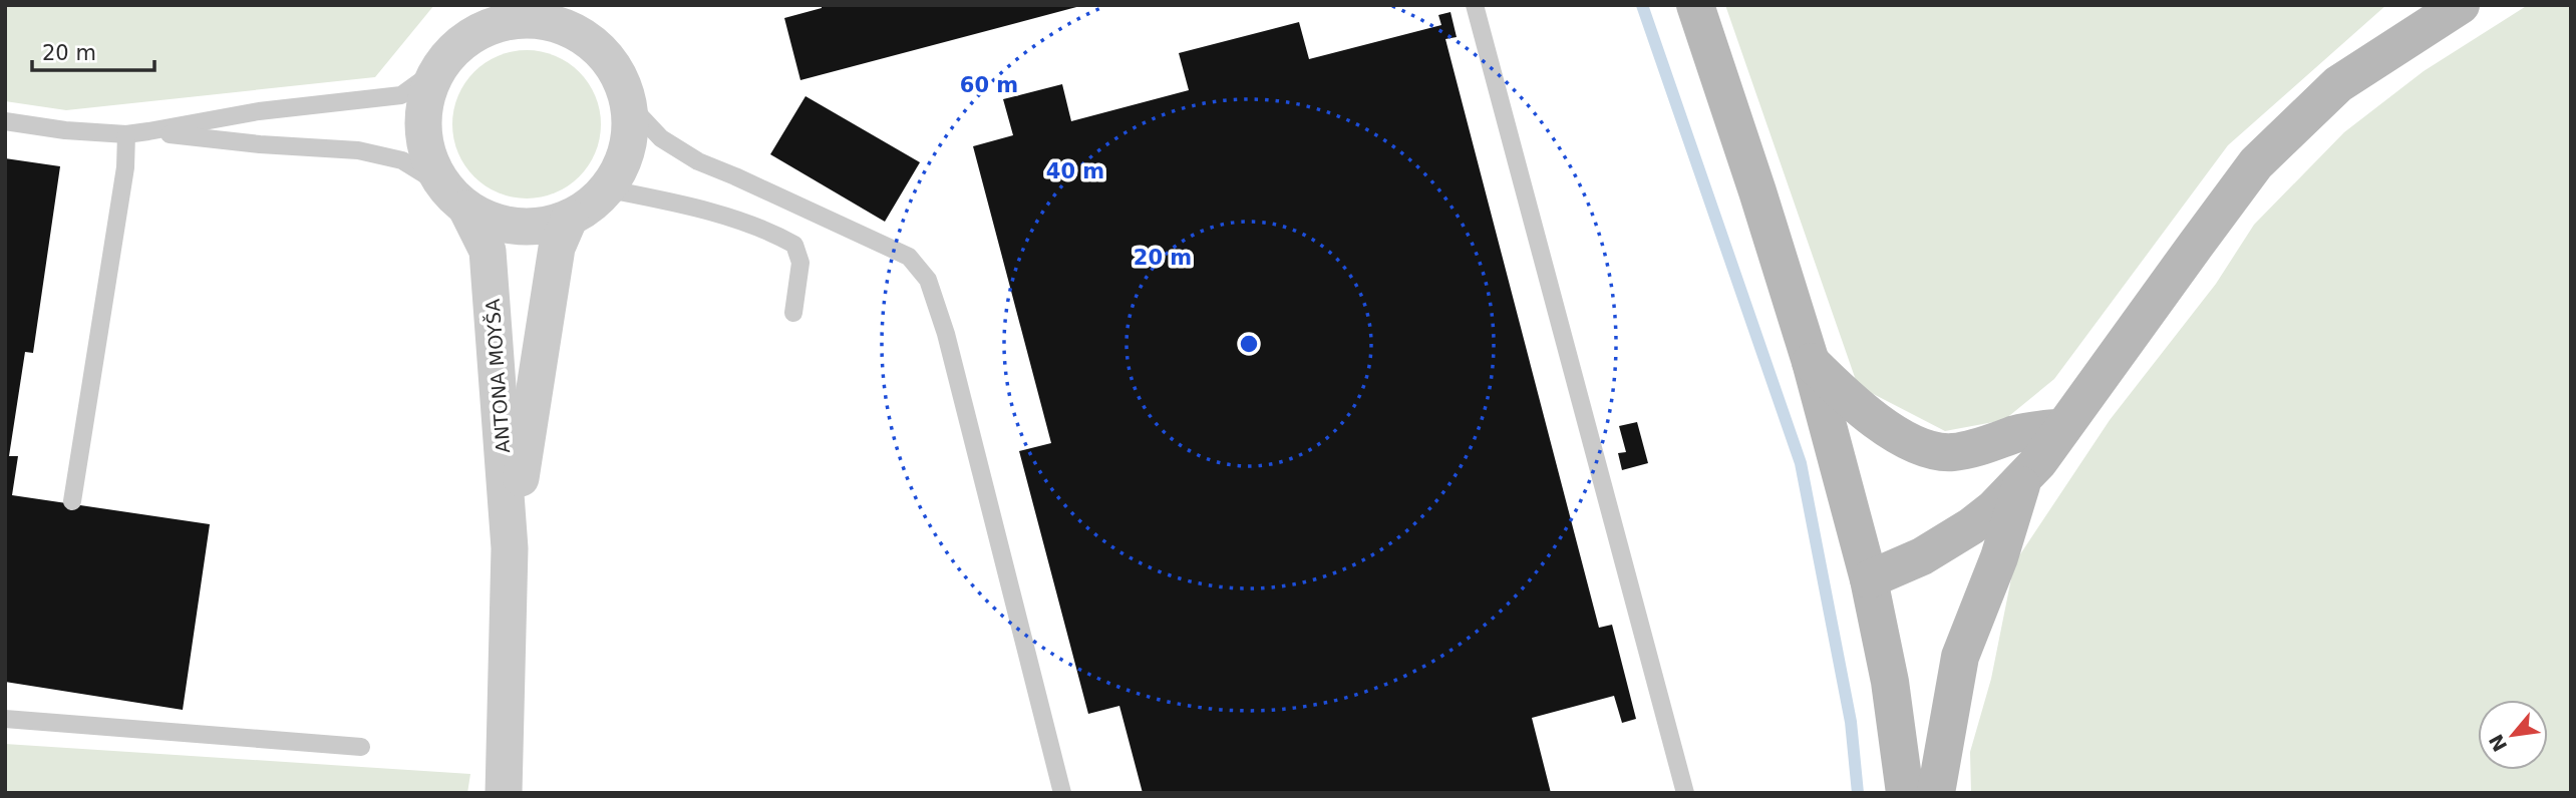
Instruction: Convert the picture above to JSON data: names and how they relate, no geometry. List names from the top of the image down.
{
  "streets": {
    "street": ["ANTONA MOYŠA"]
  },
  "scale_bar": "20 m",
  "north": "bottom left",
  "rings": ["60 m", "40 m", "20 m"]
}
